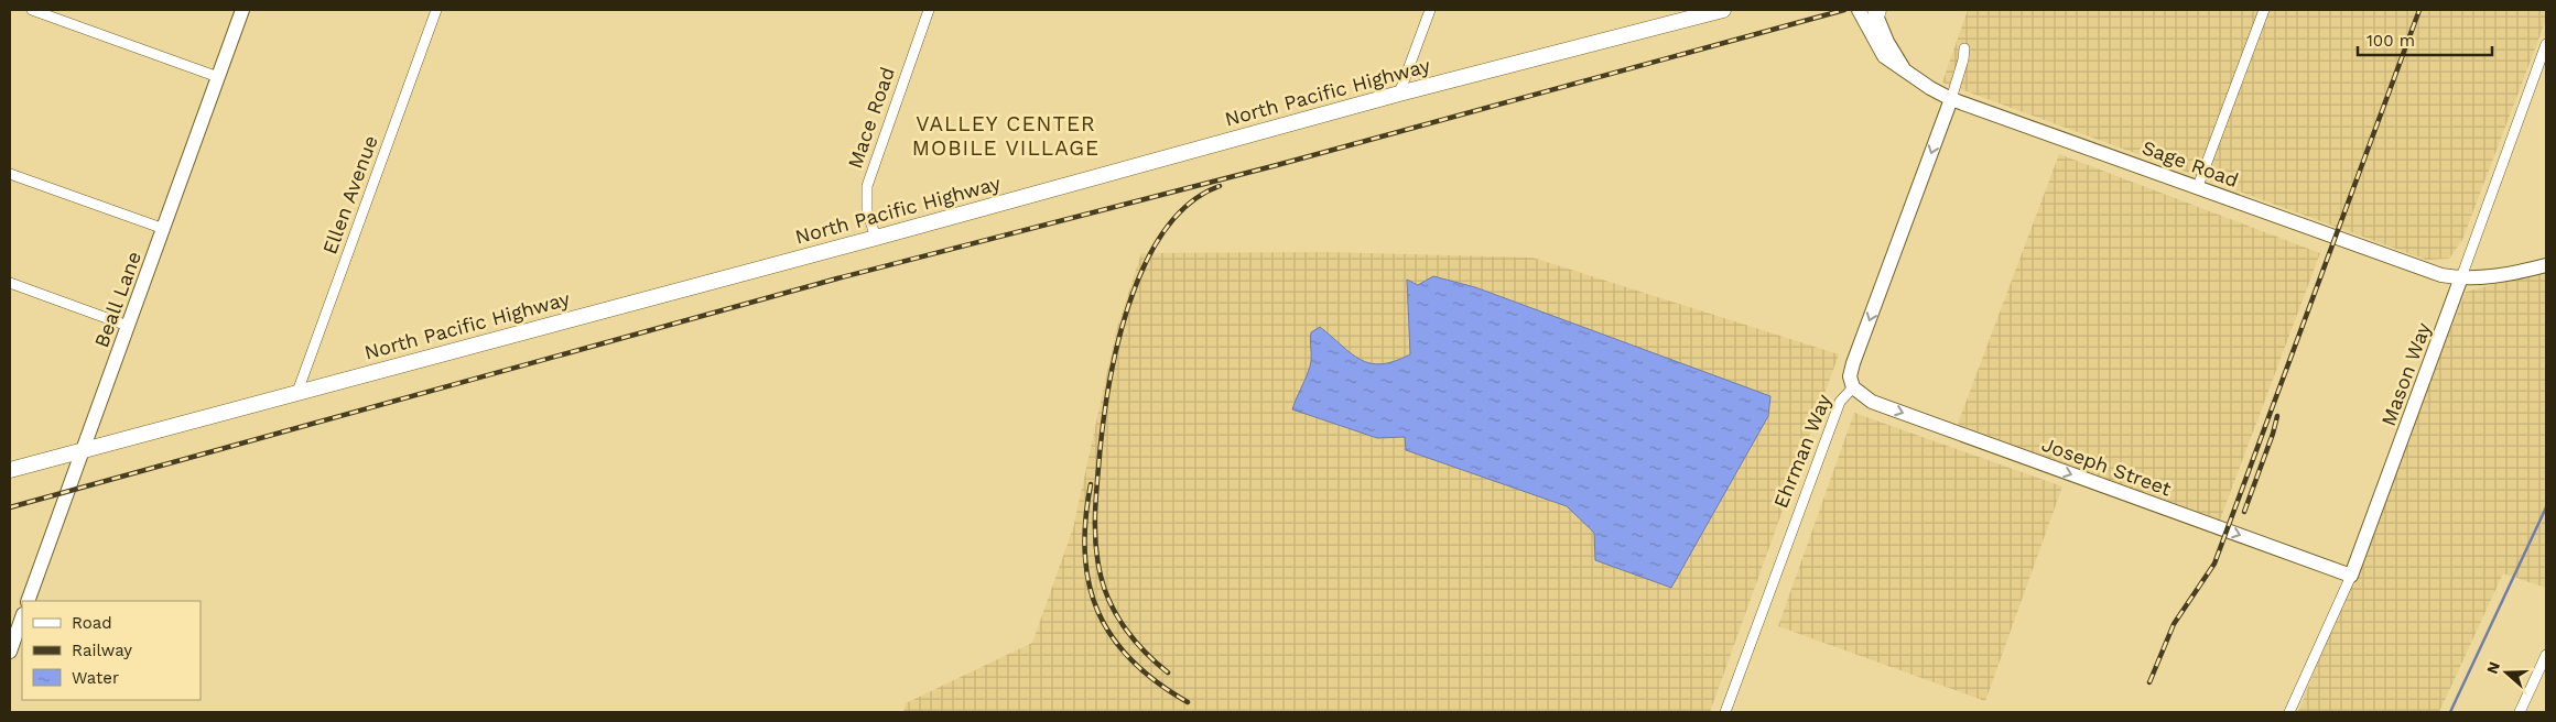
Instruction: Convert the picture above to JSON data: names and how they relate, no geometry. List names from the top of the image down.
{
  "streets": {
    "main road": ["North Pacific Highway"],
    "street": [
      "Mace Road",
      "Sage Road",
      "Ellen Avenue",
      "Beall Lane",
      "Mason Way",
      "Ehrman Way",
      "Joseph Street"
    ]
  },
  "crossings": [
    ["North Pacific Highway", "Mace Road"],
    ["North Pacific Highway", "Ellen Avenue"],
    ["North Pacific Highway", "Beall Lane"],
    ["Sage Road", "Mason Way"],
    ["Sage Road", "Ehrman Way"],
    ["Mason Way", "Joseph Street"],
    ["Ehrman Way", "Joseph Street"]
  ],
  "one_way": ["Ehrman Way", "Joseph Street"],
  "districts": ["VALLEY CENTER MOBILE VILLAGE"],
  "legend": ["Road", "Railway", "Water"],
  "scale_bar": "100 m",
  "north": "left"
}
